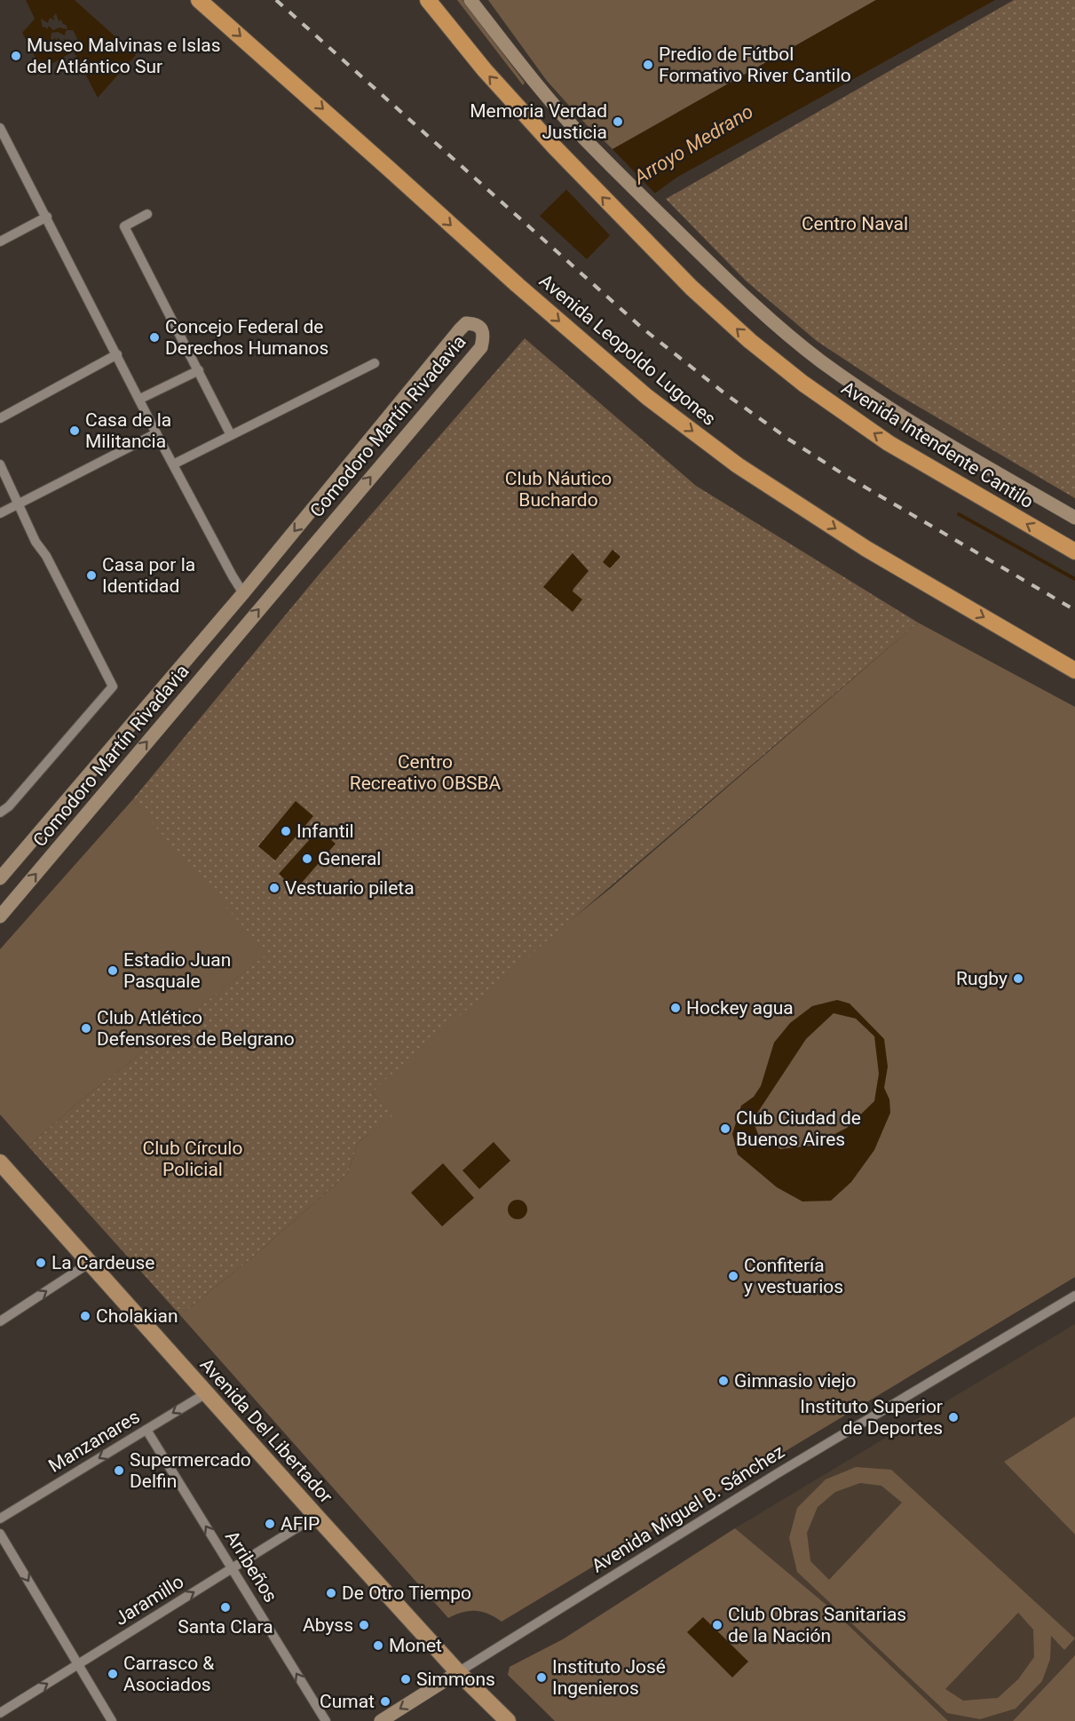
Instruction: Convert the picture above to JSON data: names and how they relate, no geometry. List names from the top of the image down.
{
  "streets": {
    "highway": ["Avenida Leopoldo Lugones", "Avenida Intendente Cantilo"],
    "main road": ["Avenida Del Libertador"],
    "street": [
      "Comodoro Martín Rivadavia",
      "Manzanares",
      "Avenida Miguel B. Sánchez",
      "Arribeños",
      "Jaramillo"
    ]
  },
  "crossings": [
    ["Avenida Del Libertador", "Manzanares"],
    ["Avenida Del Libertador", "Avenida Miguel B. Sánchez"],
    ["Avenida Del Libertador", "Jaramillo"],
    ["Manzanares", "Arribeños"],
    ["Arribeños", "Jaramillo"]
  ],
  "one_way": [
    "Avenida Leopoldo Lugones",
    "Avenida Intendente Cantilo",
    "Manzanares",
    "Arribeños",
    "Jaramillo"
  ],
  "water": ["Arroyo Medrano"],
  "parks": [
    "Centro Naval",
    "Club Náutico Buchardo",
    "Centro Recreativo OBSBA",
    "Club Círculo Policial"
  ],
  "places": [
    "Museo Malvinas e Islas del Atlántico Sur",
    "Predio de Fútbol Formativo River Cantilo",
    "Memoria Verdad Justicia",
    "Concejo Federal de Derechos Humanos",
    "Casa de la Militancia",
    "Casa por la Identidad",
    "Infantil",
    "General",
    "Vestuario pileta",
    "Estadio Juan Pasquale",
    "Rugby",
    "Hockey agua",
    "Club Atlético Defensores de Belgrano",
    "Club Ciudad de Buenos Aires",
    "La Cardeuse",
    "Confitería y vestuarios",
    "Cholakian",
    "Gimnasio viejo",
    "Instituto Superior de Deportes",
    "Supermercado Delfin",
    "AFIP",
    "De Otro Tiempo",
    "Santa Clara",
    "Abyss",
    "Club Obras Sanitarias de la Nación",
    "Monet",
    "Carrasco & Asociados",
    "Instituto José Ingenieros",
    "Simmons",
    "Cumat"
  ]
}
